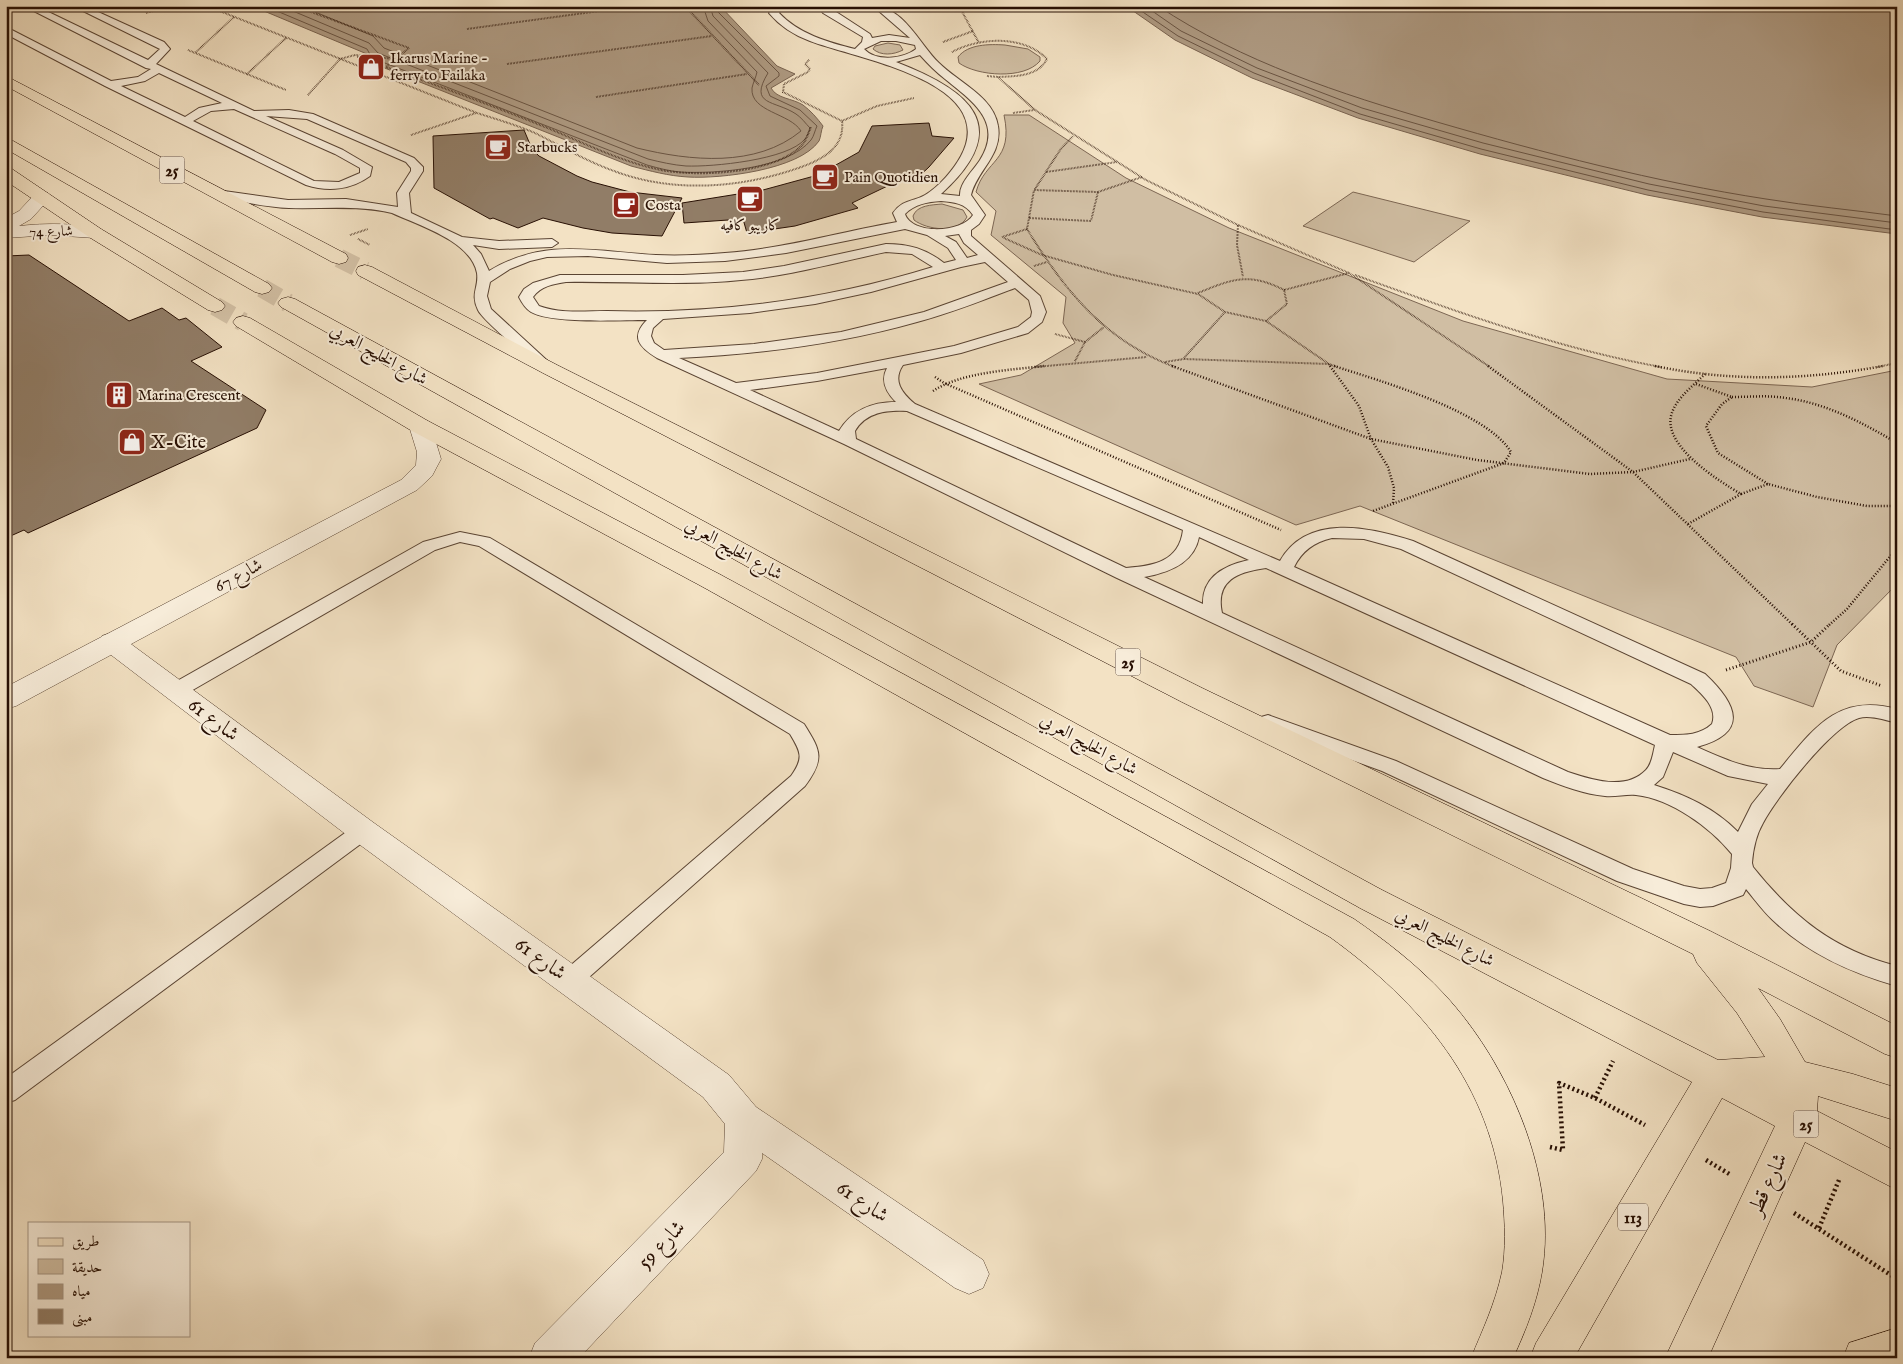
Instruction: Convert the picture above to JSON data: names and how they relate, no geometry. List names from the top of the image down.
{
  "streets": {
    "main road": [
      "25",
      "شارع الخليج العربي",
      "شارع قطر",
      "113"
    ],
    "street": [
      "شارع 74",
      "شارع 67",
      "شارع 61",
      "شارع 59"
    ]
  },
  "crossings": [
    ["25", "شارع قطر"],
    ["شارع الخليج العربي", "شارع قطر"],
    ["شارع الخليج العربي", "113"],
    ["شارع 67", "شارع 61"],
    ["شارع 61", "شارع 59"]
  ],
  "places": {
    "shop": ["Ikarus Marine - ferry to Failaka", "X-Cite"],
    "cafe": [
      "Starbucks",
      "Pain Quotidien",
      "كاريبو كافيه",
      "Costa"
    ],
    "building": ["Marina Crescent"]
  },
  "legend": [
    "طريق",
    "حديقة",
    "مياه",
    "مبنى"
  ]
}
